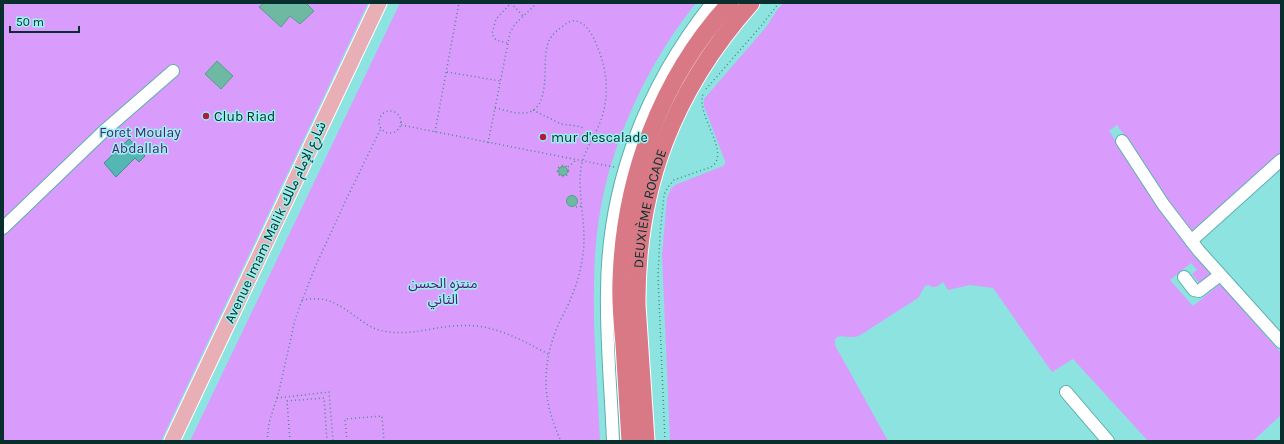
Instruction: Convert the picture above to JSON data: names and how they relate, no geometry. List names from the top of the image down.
{
  "streets": {
    "highway": ["DEUXIÈME ROCADE"],
    "main road": ["Avenue Imam Malik شارع الإمام مالك"]
  },
  "parks": ["Foret Moulay Abdallah", "منتزه الحسن الثاني"],
  "places": ["Club Riad", "mur d'escalade"],
  "scale_bar": "50 m"
}
